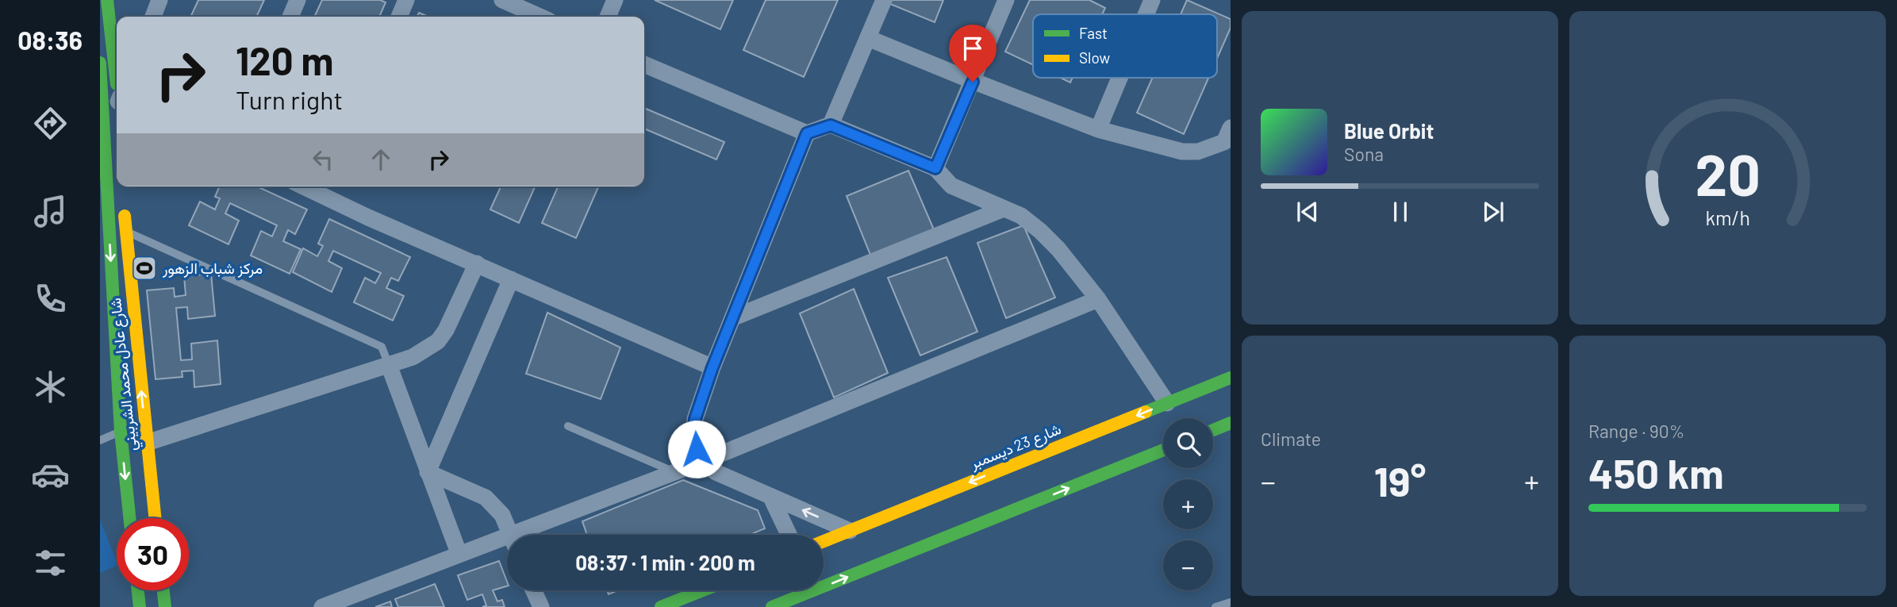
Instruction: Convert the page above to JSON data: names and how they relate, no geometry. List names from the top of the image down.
{
  "streets": {
    "main road": ["شارع عادل محمد الشربيني", "شارع 23 ديسمبر"]
  },
  "places": {
    "sports": ["مركز شباب الزهور"]
  },
  "legend": ["Fast", "Slow"],
  "page": {
    "tabs": "08:36",
    "turn": ["120 m", "Turn right"],
    "song": ["Blue Orbit", "Sona"],
    "tile": [
      "Climate",
      ["Range · 90%", "450 km"]
    ],
    "map_buttons": ["+", "−"],
    "heat": ["−", "19°", "+"],
    "limit": "30",
    "trip": "08:37 · 1 min · 200 m",
    "gauge": ["20", "km/h"]
  }
}
